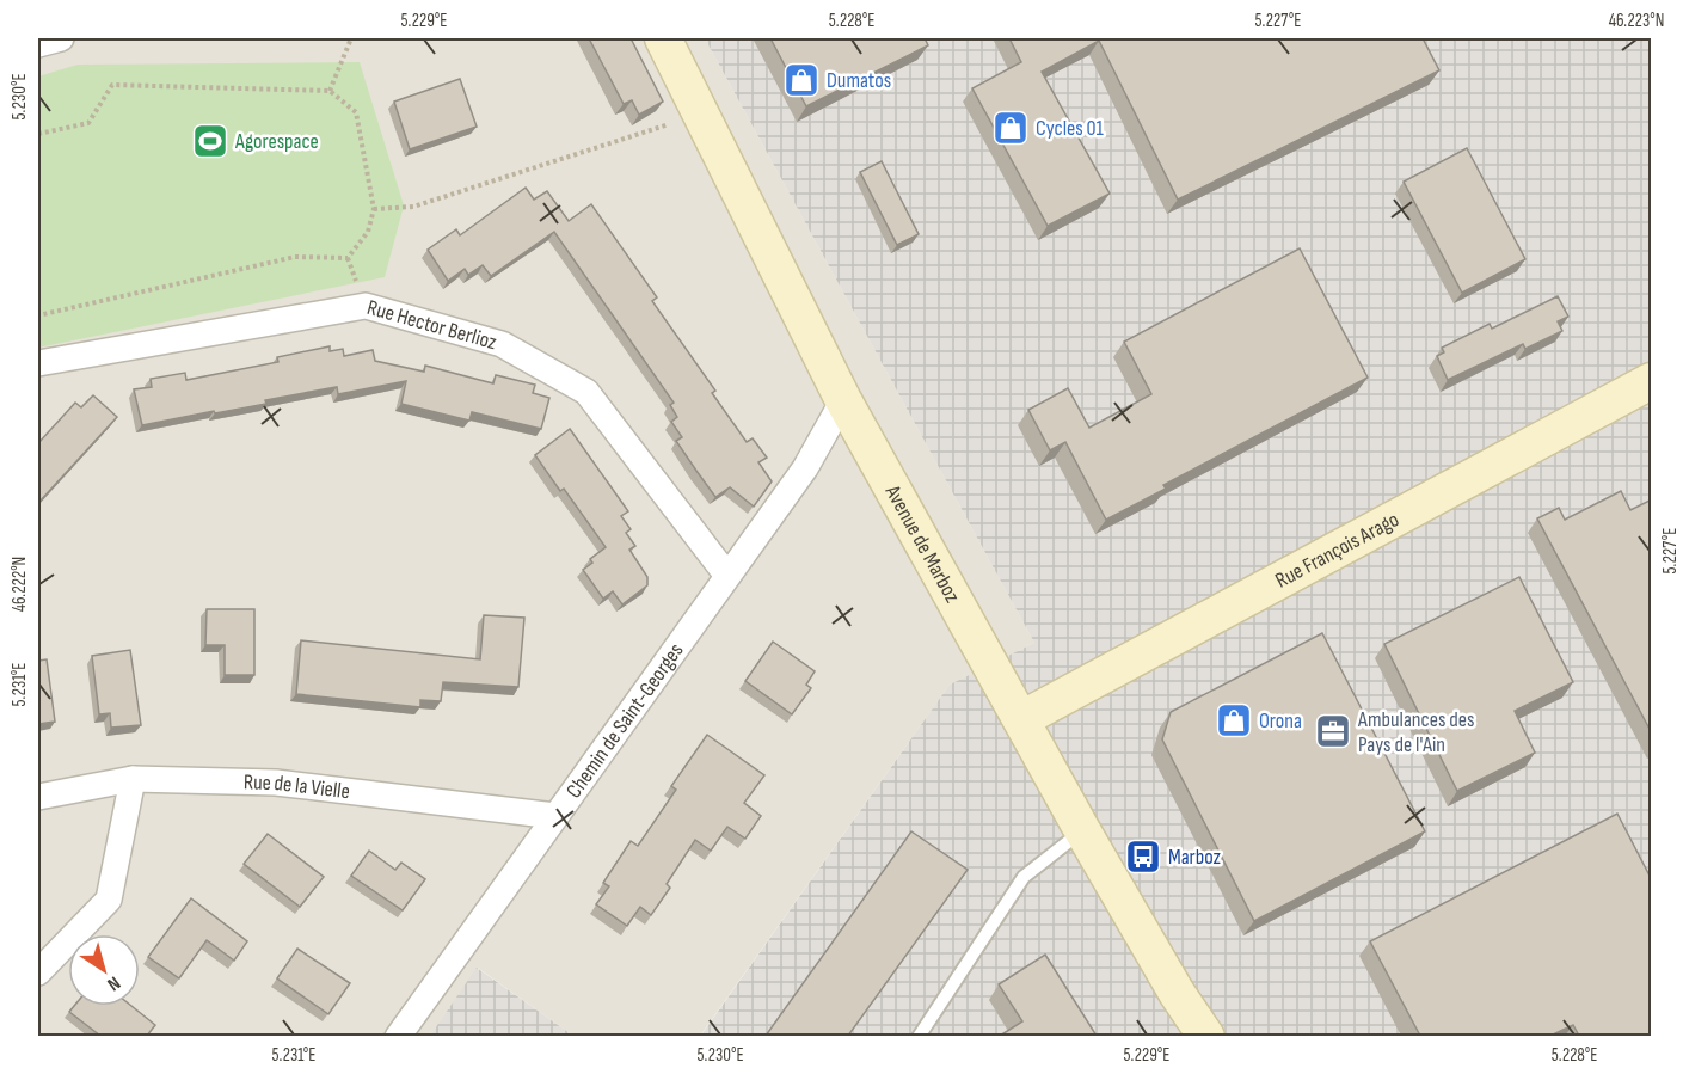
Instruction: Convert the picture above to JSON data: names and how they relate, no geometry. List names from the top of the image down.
{
  "streets": {
    "main road": ["Avenue de Marboz", "Rue François Arago"],
    "street": ["Rue Hector Berlioz", "Chemin de Saint-Georges", "Rue de la Vielle"]
  },
  "crossings": [
    ["Rue Hector Berlioz", "Chemin de Saint-Georges"],
    ["Avenue de Marboz", "Rue François Arago"],
    ["Avenue de Marboz", "Chemin de Saint-Georges"],
    ["Chemin de Saint-Georges", "Rue de la Vielle"]
  ],
  "places": {
    "shop": ["Dumatos", "Cycles 01", "Orona"],
    "sports": ["Agorespace"],
    "office": ["Ambulances des Pays de l'Ain"],
    "bus stop": ["Marboz"]
  },
  "north": "bottom right",
  "coordinates": [
    "5.229°E",
    "5.228°E",
    "5.227°E",
    "46.223°N",
    "5.230°E",
    "46.222°N",
    "5.231°E"
  ]
}
